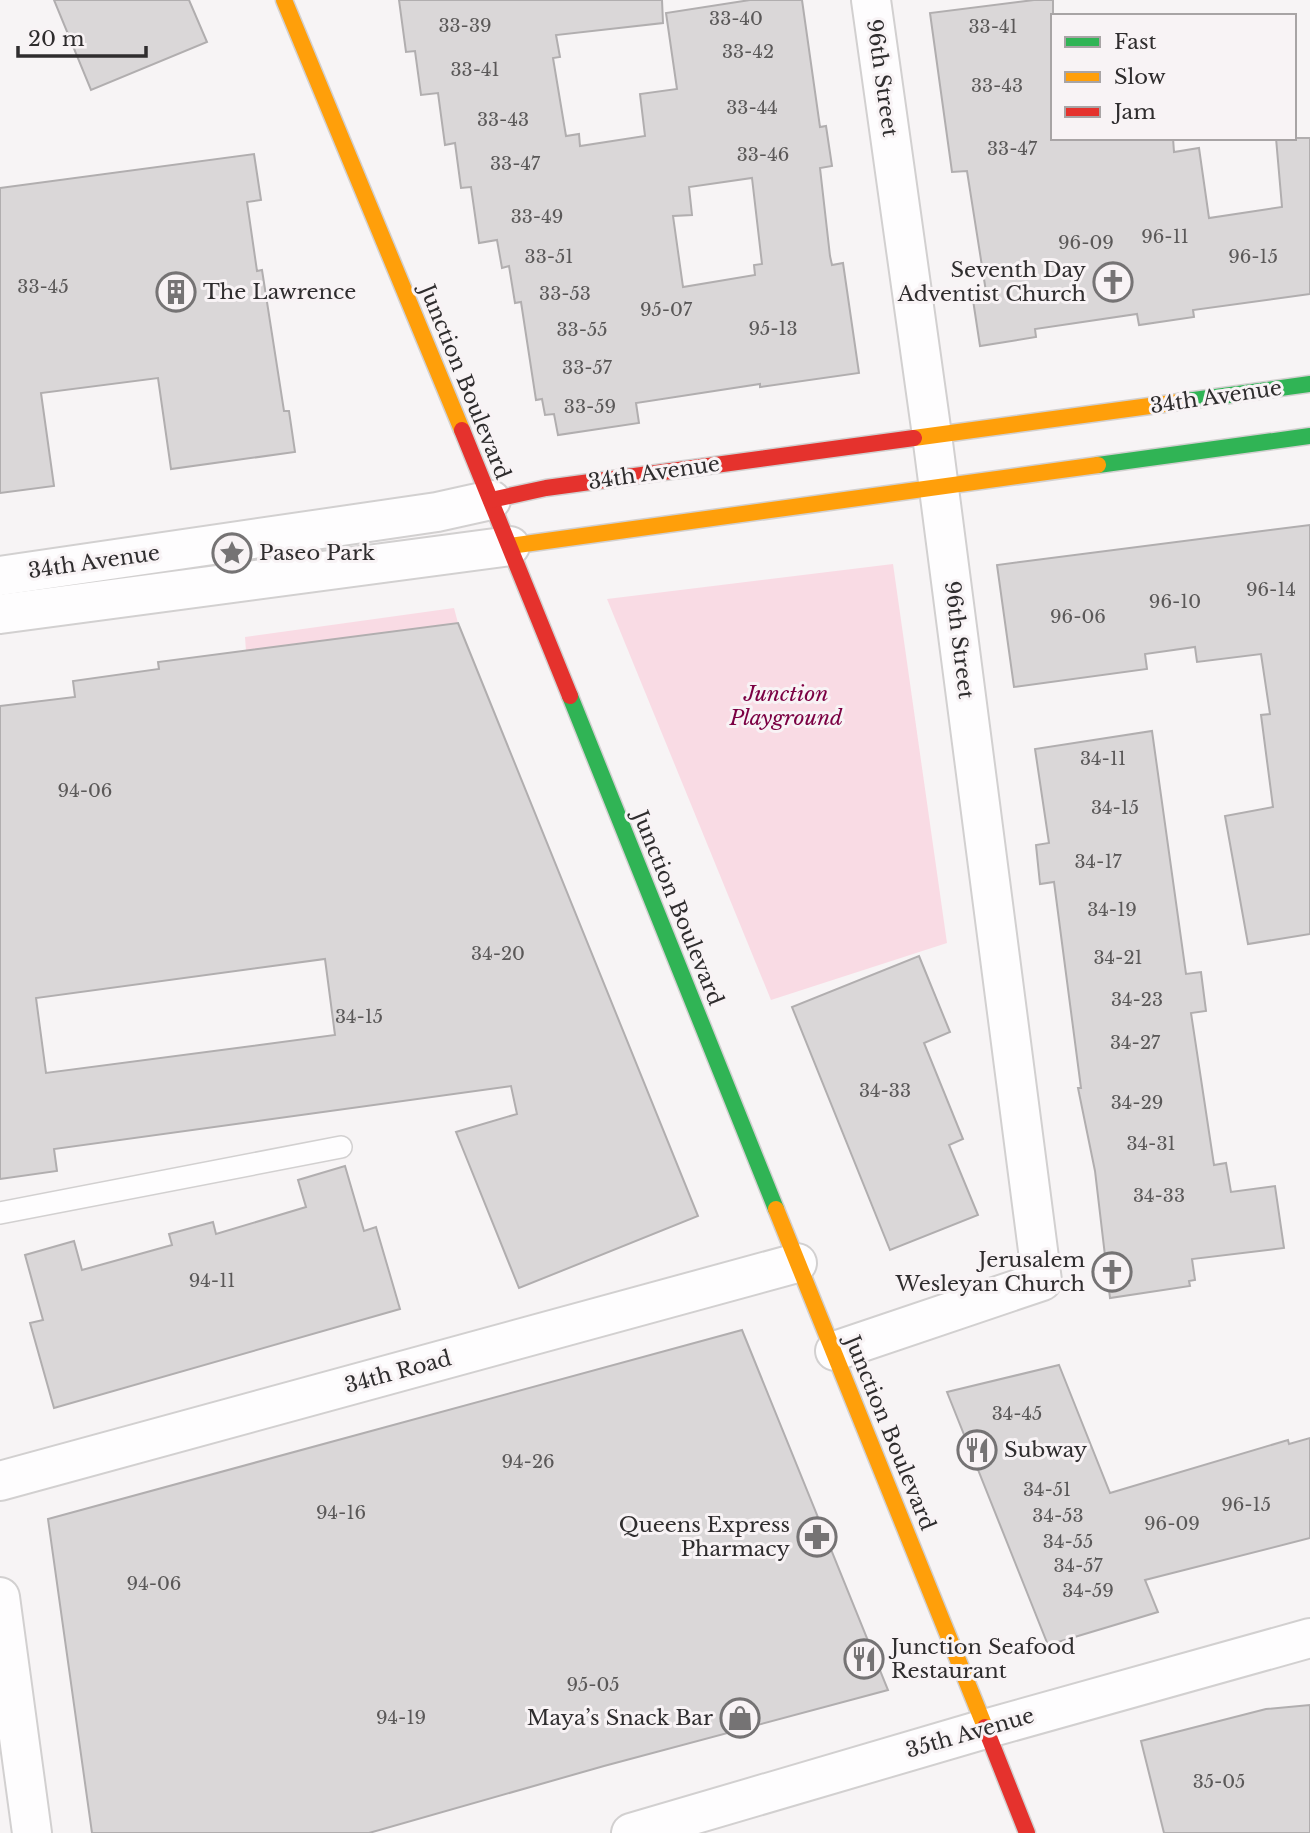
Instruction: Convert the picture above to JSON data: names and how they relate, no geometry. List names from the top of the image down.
{
  "streets": {
    "main road": ["Junction Boulevard", "34th Avenue"],
    "street": ["96th Street", "34th Road", "35th Avenue"]
  },
  "crossings": [
    ["96th Street", "Junction Boulevard"],
    ["96th Street", "34th Avenue"],
    ["Junction Boulevard", "34th Avenue"],
    ["Junction Boulevard", "34th Road"],
    ["Junction Boulevard", "35th Avenue"]
  ],
  "parks": ["Junction Playground"],
  "places": {
    "church": ["Seventh Day Adventist Church", "Jerusalem Wesleyan Church"],
    "building": ["The Lawrence"],
    "place": ["Paseo Park"],
    "restaurant": ["Subway", "Junction Seafood Restaurant"],
    "pharmacy": ["Queens Express Pharmacy"],
    "shop": ["Maya’s Snack Bar"]
  },
  "house_numbers": [
    "33-40",
    "33-39",
    "33-41",
    "33-42",
    "33-41",
    "33-43",
    "33-44",
    "33-43",
    "33-47",
    "33-46",
    "33-47",
    "33-49",
    "96-11",
    "96-09",
    "33-51",
    "96-15",
    "33-45",
    "33-53",
    "95-07",
    "95-13",
    "33-55",
    "33-57",
    "33-59",
    "96-14",
    "96-10",
    "96-06",
    "34-11",
    "94-06",
    "34-15",
    "34-17",
    "34-19",
    "34-20",
    "34-21",
    "34-23",
    "34-15",
    "34-27",
    "34-33",
    "34-29",
    "34-31",
    "34-33",
    "94-11",
    "34-45",
    "94-26",
    "34-51",
    "96-15",
    "94-16",
    "34-53",
    "96-09",
    "34-55",
    "34-57",
    "94-06",
    "34-59",
    "95-05",
    "94-19",
    "35-05"
  ],
  "legend": ["Fast", "Slow", "Jam"],
  "scale_bar": "20 m"
}
